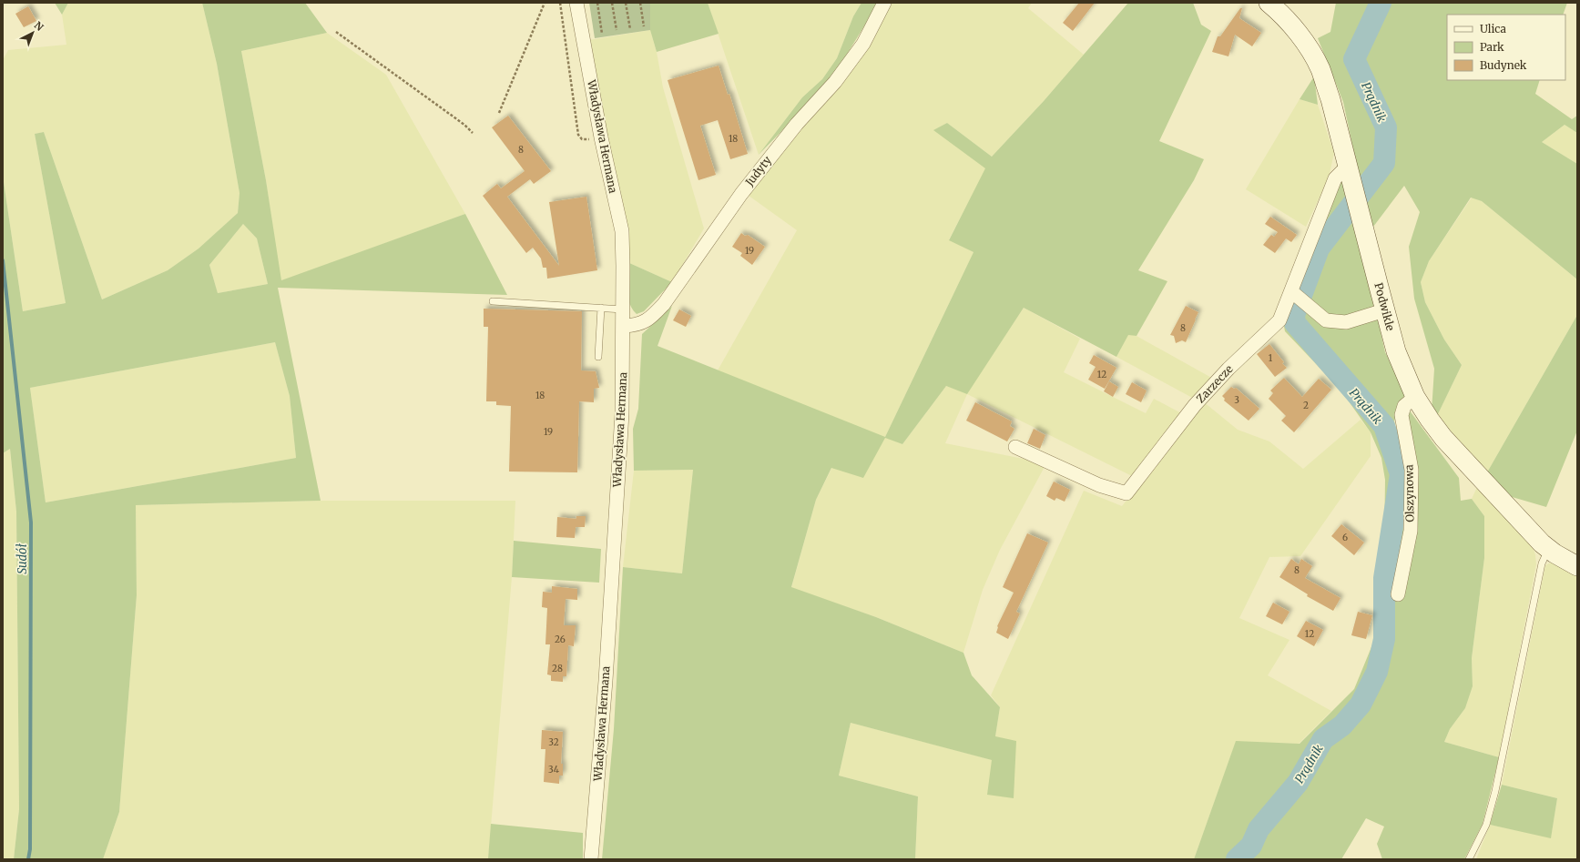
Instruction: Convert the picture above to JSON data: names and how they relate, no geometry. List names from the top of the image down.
{
  "streets": {
    "street": [
      "Władysława Hermana",
      "Judyty",
      "Podwikle",
      "Zarzecze",
      "Olszynowa"
    ]
  },
  "crossings": [
    ["Władysława Hermana", "Judyty"],
    ["Podwikle", "Zarzecze"],
    ["Podwikle", "Olszynowa"]
  ],
  "water": ["Prądnik", "Sudół"],
  "house_numbers": [
    "18",
    "8",
    "19",
    "8",
    "1",
    "12",
    "18",
    "3",
    "2",
    "19",
    "6",
    "8",
    "12",
    "26",
    "28",
    "32",
    "34"
  ],
  "legend": ["Ulica", "Park", "Budynek"],
  "north": "top right"
}
